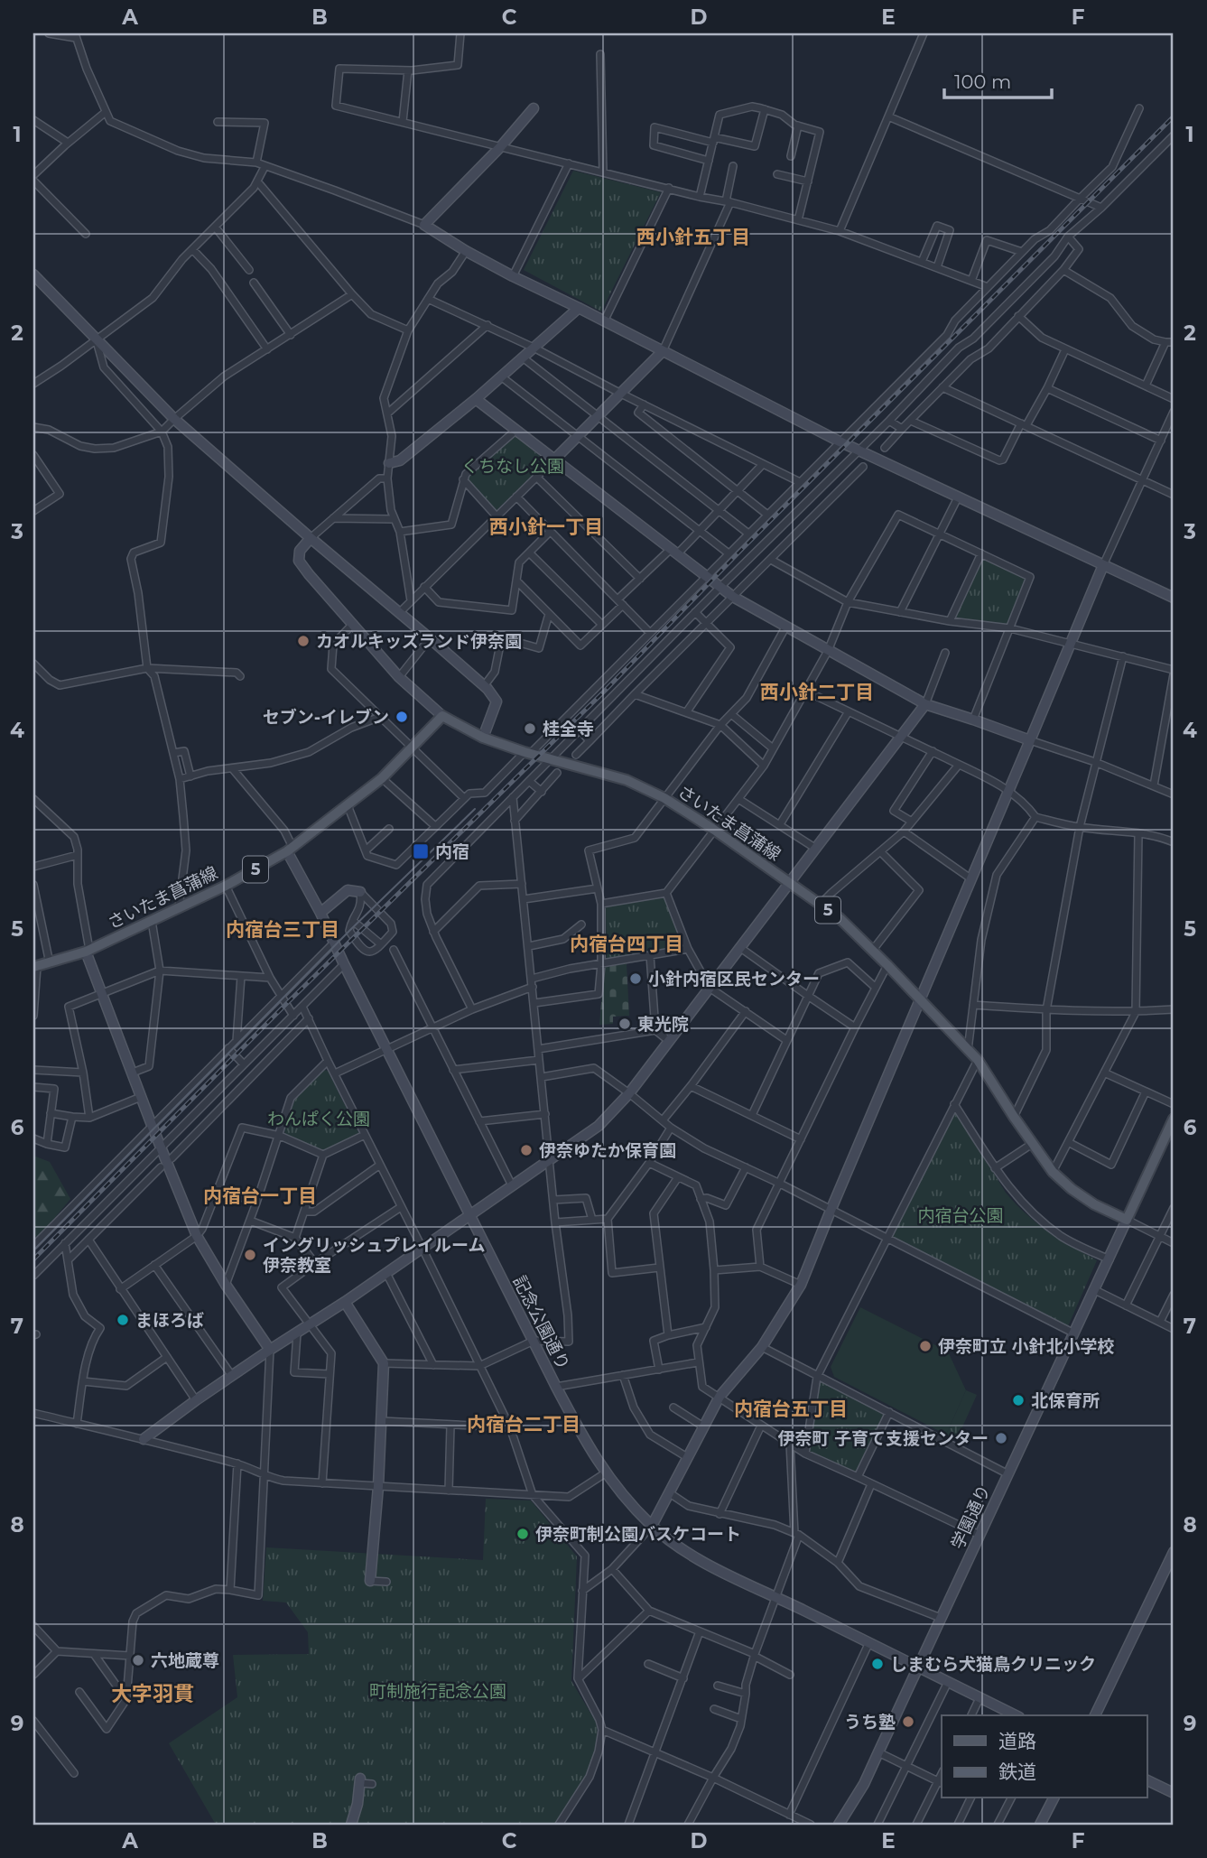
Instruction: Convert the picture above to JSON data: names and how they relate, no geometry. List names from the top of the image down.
{
  "streets": {
    "main road": ["さいたま菖蒲線", "5"],
    "street": ["記念公園通り", "学園通り"]
  },
  "crossings": [
    ["さいたま菖蒲線", "記念公園通り"],
    ["さいたま菖蒲線", "学園通り"],
    ["記念公園通り", "学園通り"]
  ],
  "districts": [
    "西小針五丁目",
    "西小針一丁目",
    "西小針二丁目",
    "内宿台三丁目",
    "内宿台四丁目",
    "内宿台一丁目",
    "内宿台五丁目",
    "内宿台二丁目",
    "大字羽貫"
  ],
  "parks": [
    "くちなし公園",
    "わんぱく公園",
    "内宿台公園",
    "町制施行記念公園"
  ],
  "places": {
    "other": [
      "カオルキッズランド伊奈園",
      "セブン-イレブン",
      "桂全寺",
      "小針内宿区民センター",
      "東光院",
      "伊奈ゆたか保育園",
      "イングリッシュプレイルーム 伊奈教室",
      "まほろば",
      "伊奈町立 小針北小学校",
      "北保育所",
      "伊奈町 子育て支援センター",
      "伊奈町制公園バスケコート",
      "六地蔵尊",
      "しまむら犬猫鳥クリニック",
      "うち塾"
    ],
    "transit": ["内宿"]
  },
  "legend": ["道路", "鉄道"],
  "scale_bar": "100 m",
  "grid": {
    "columns": [
      "A",
      "B",
      "C",
      "D",
      "E",
      "F"
    ],
    "rows": [
      "1",
      "2",
      "3",
      "4",
      "5",
      "6",
      "7",
      "8",
      "9"
    ]
  }
}
